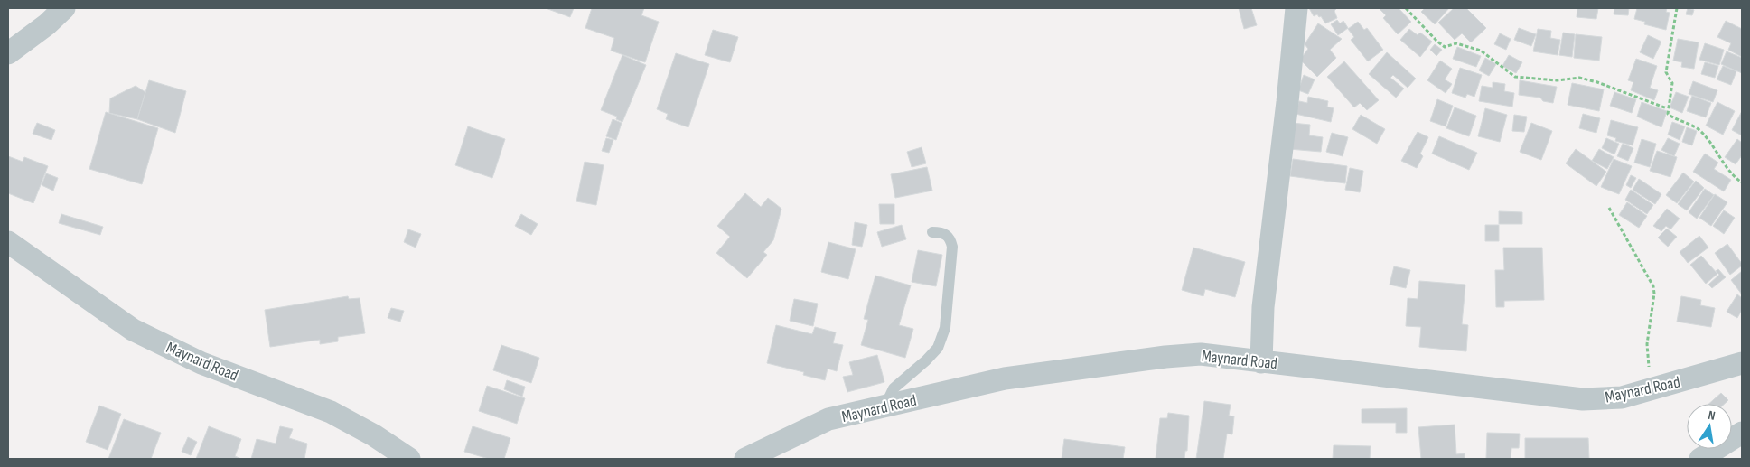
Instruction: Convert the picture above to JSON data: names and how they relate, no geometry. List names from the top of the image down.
{
  "streets": {
    "street": ["Maynard Road"]
  },
  "north": "top"
}
